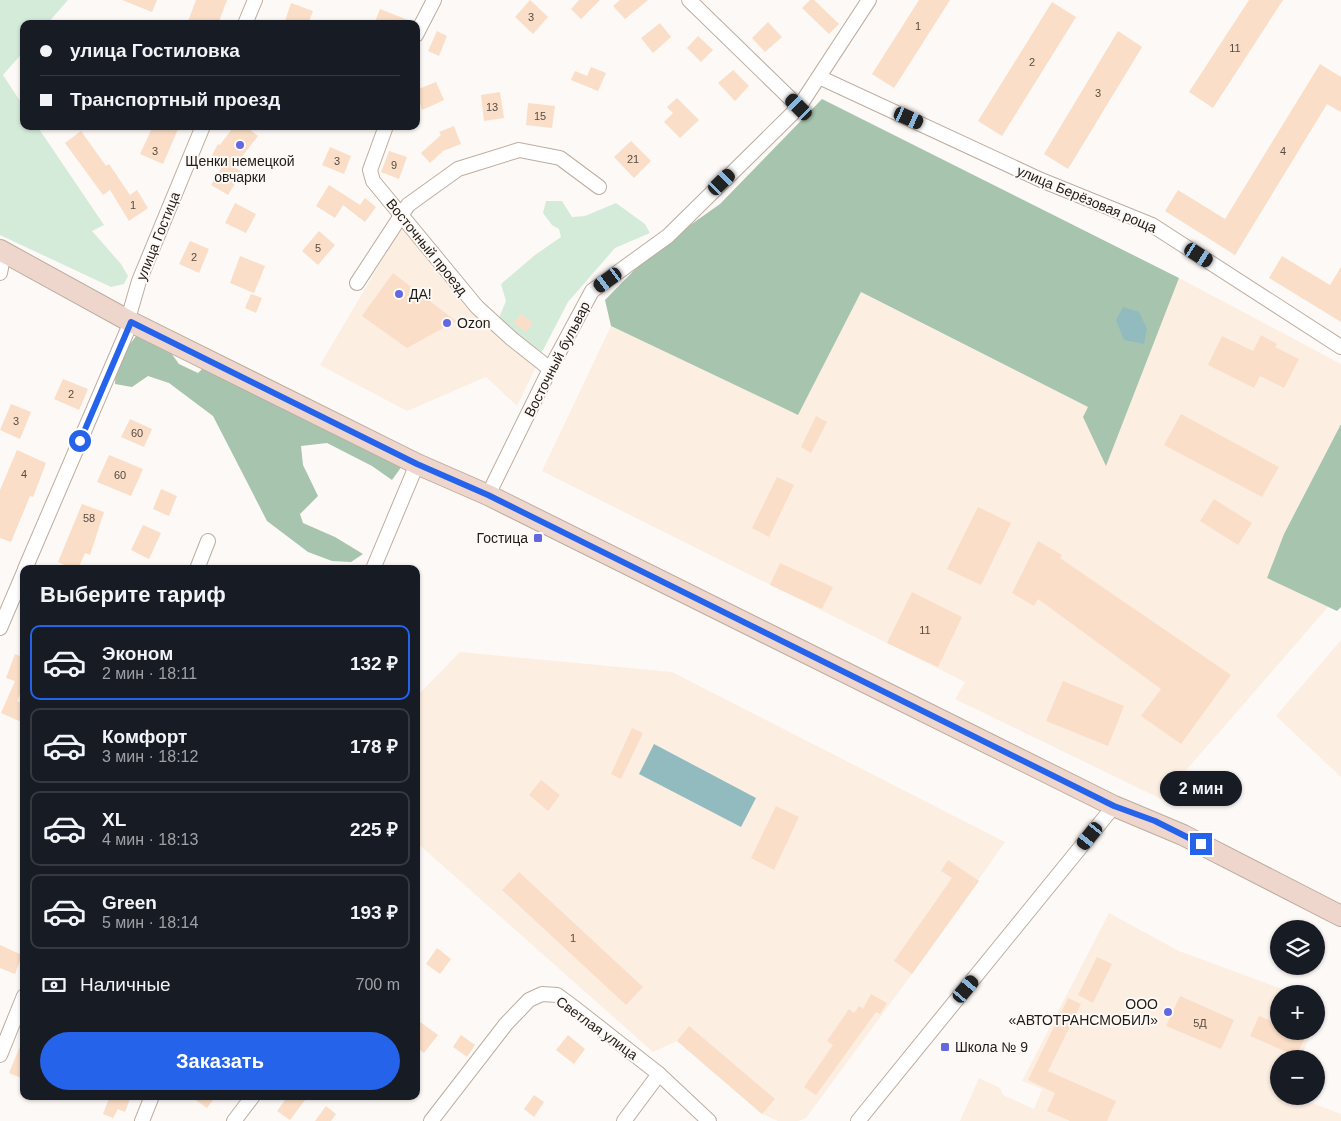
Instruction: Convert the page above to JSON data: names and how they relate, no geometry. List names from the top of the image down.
{
  "streets": {
    "street": [
      "улица Берёзовая роща",
      "улица Гостица",
      "Восточный проезд",
      "Восточный бульвар",
      "Светлая улица"
    ]
  },
  "crossings": [
    ["улица Берёзовая роща", "Восточный бульвар"],
    ["Восточный проезд", "Восточный бульвар"]
  ],
  "places": {
    "other": [
      "Щенки немецкой овчарки",
      "ДА!",
      "Ozon",
      "ООО «АВТОТРАНСМОБИЛ»"
    ],
    "transit": ["Гостица", "Школа № 9"]
  },
  "house_numbers": [
    "3",
    "1",
    "11",
    "2",
    "3",
    "13",
    "15",
    "3",
    "4",
    "21",
    "3",
    "9",
    "1",
    "5",
    "2",
    "2",
    "3",
    "60",
    "4",
    "60",
    "58",
    "11",
    "1",
    "5Д"
  ],
  "page": {
    "banner": ["улица Гостиловка", "Транспортный проезд"],
    "heading": "Выберите тариф",
    "list": [
      {
        "name": "Эконом",
        "note": "2 мин · 18:11",
        "value": "132 ₽"
      },
      {
        "name": "Комфорт",
        "note": "3 мин · 18:12",
        "value": "178 ₽"
      },
      {
        "name": "XL",
        "note": "4 мин · 18:13",
        "value": "225 ₽"
      },
      {
        "name": "Green",
        "note": "5 мин · 18:14",
        "value": "193 ₽"
      }
    ],
    "bubble": "2 мин",
    "map_buttons": ["+", "−"],
    "pay": ["Наличные", "700 m"],
    "buttons": "Заказать"
  }
}
